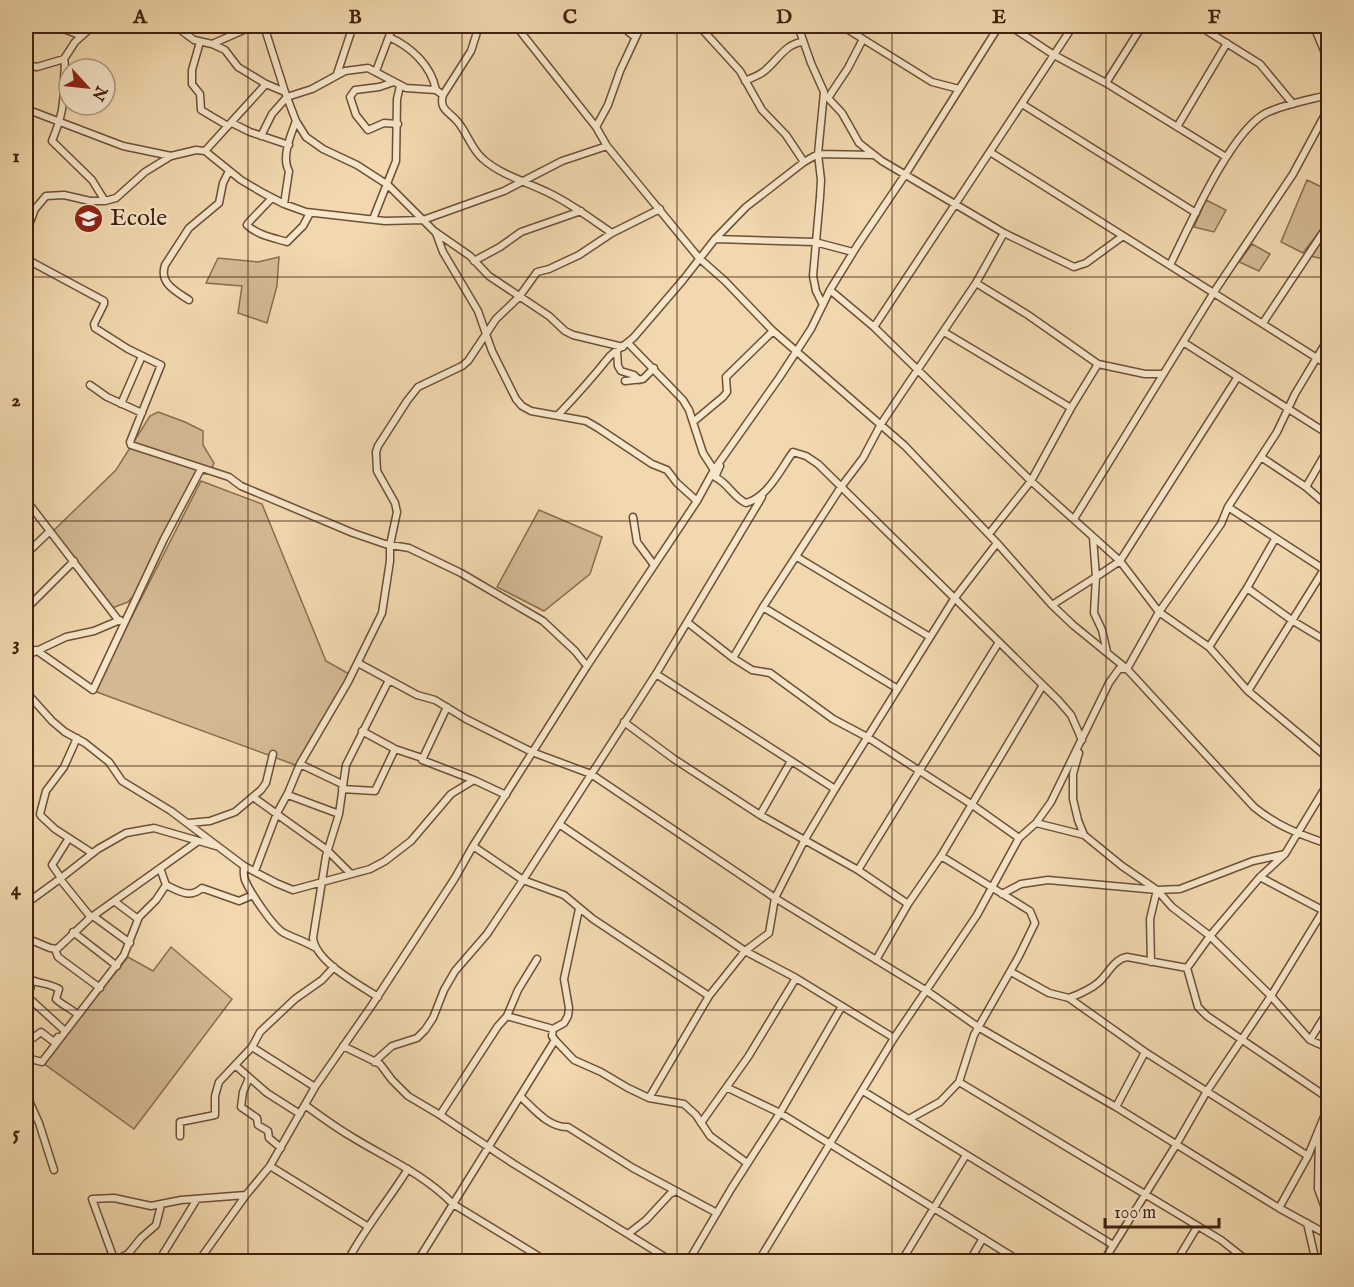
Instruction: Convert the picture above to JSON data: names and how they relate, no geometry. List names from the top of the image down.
{
  "places": {
    "school or university": ["Ecole"]
  },
  "scale_bar": "100 m",
  "north": "bottom right",
  "grid": {
    "columns": [
      "A",
      "B",
      "C",
      "D",
      "E",
      "F"
    ],
    "rows": [
      "1",
      "2",
      "3",
      "4",
      "5"
    ]
  }
}
